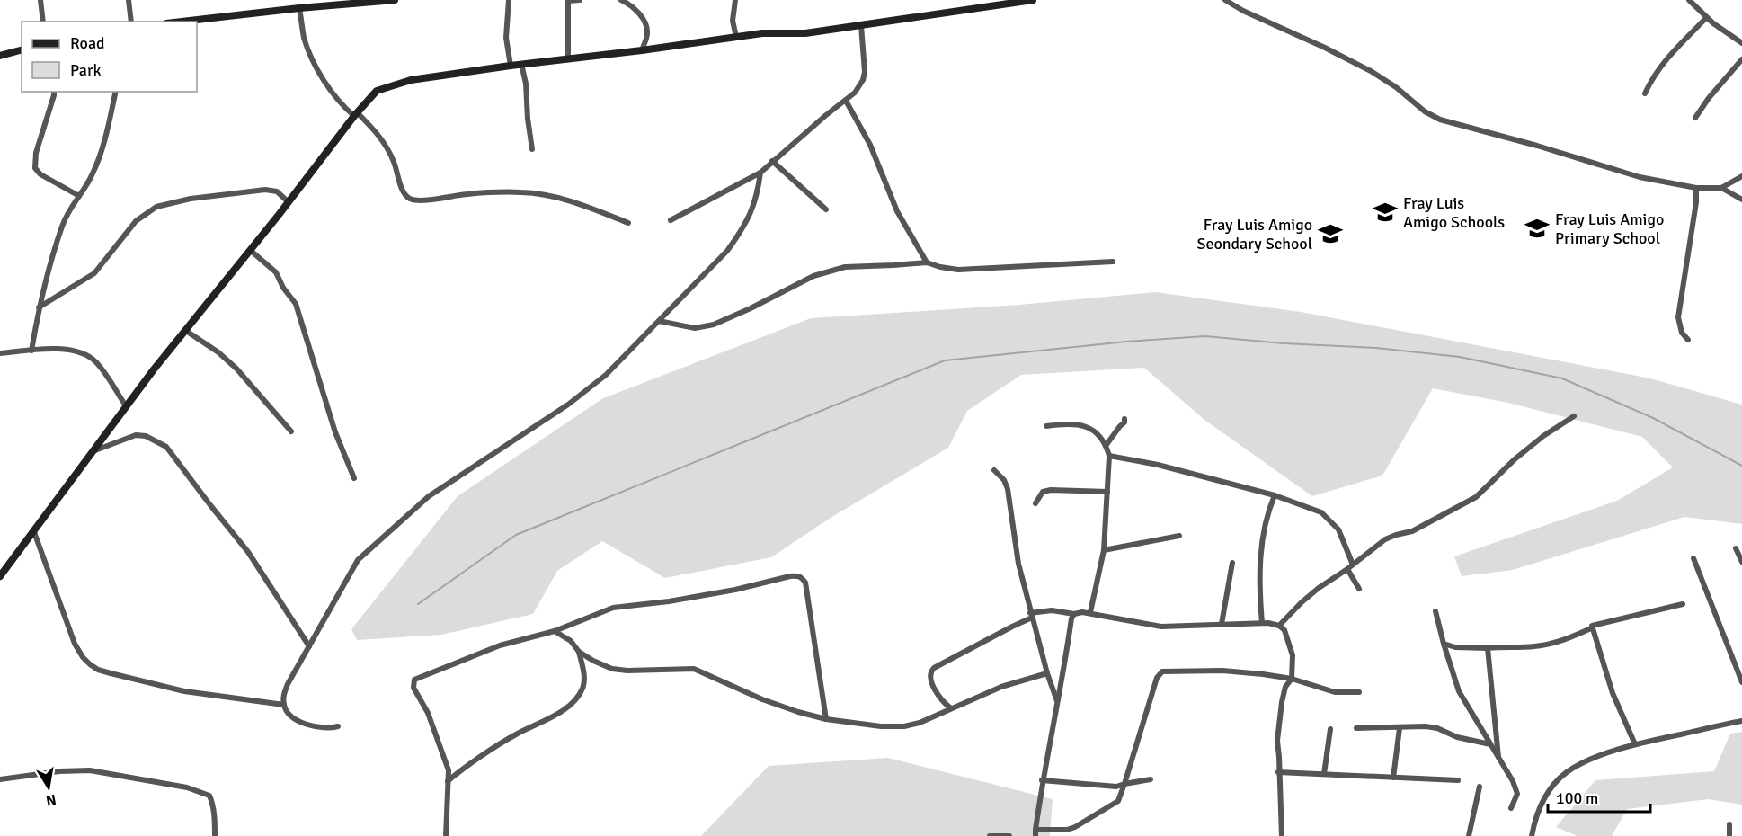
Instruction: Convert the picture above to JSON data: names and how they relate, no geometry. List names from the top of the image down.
{
  "places": {
    "school or university": ["Fray Luis Amigo Schools", "Fray Luis Amigo Primary School", "Fray Luis Amigo Seondary School"]
  },
  "legend": ["Road", "Park"],
  "scale_bar": "100 m",
  "north": "bottom"
}
